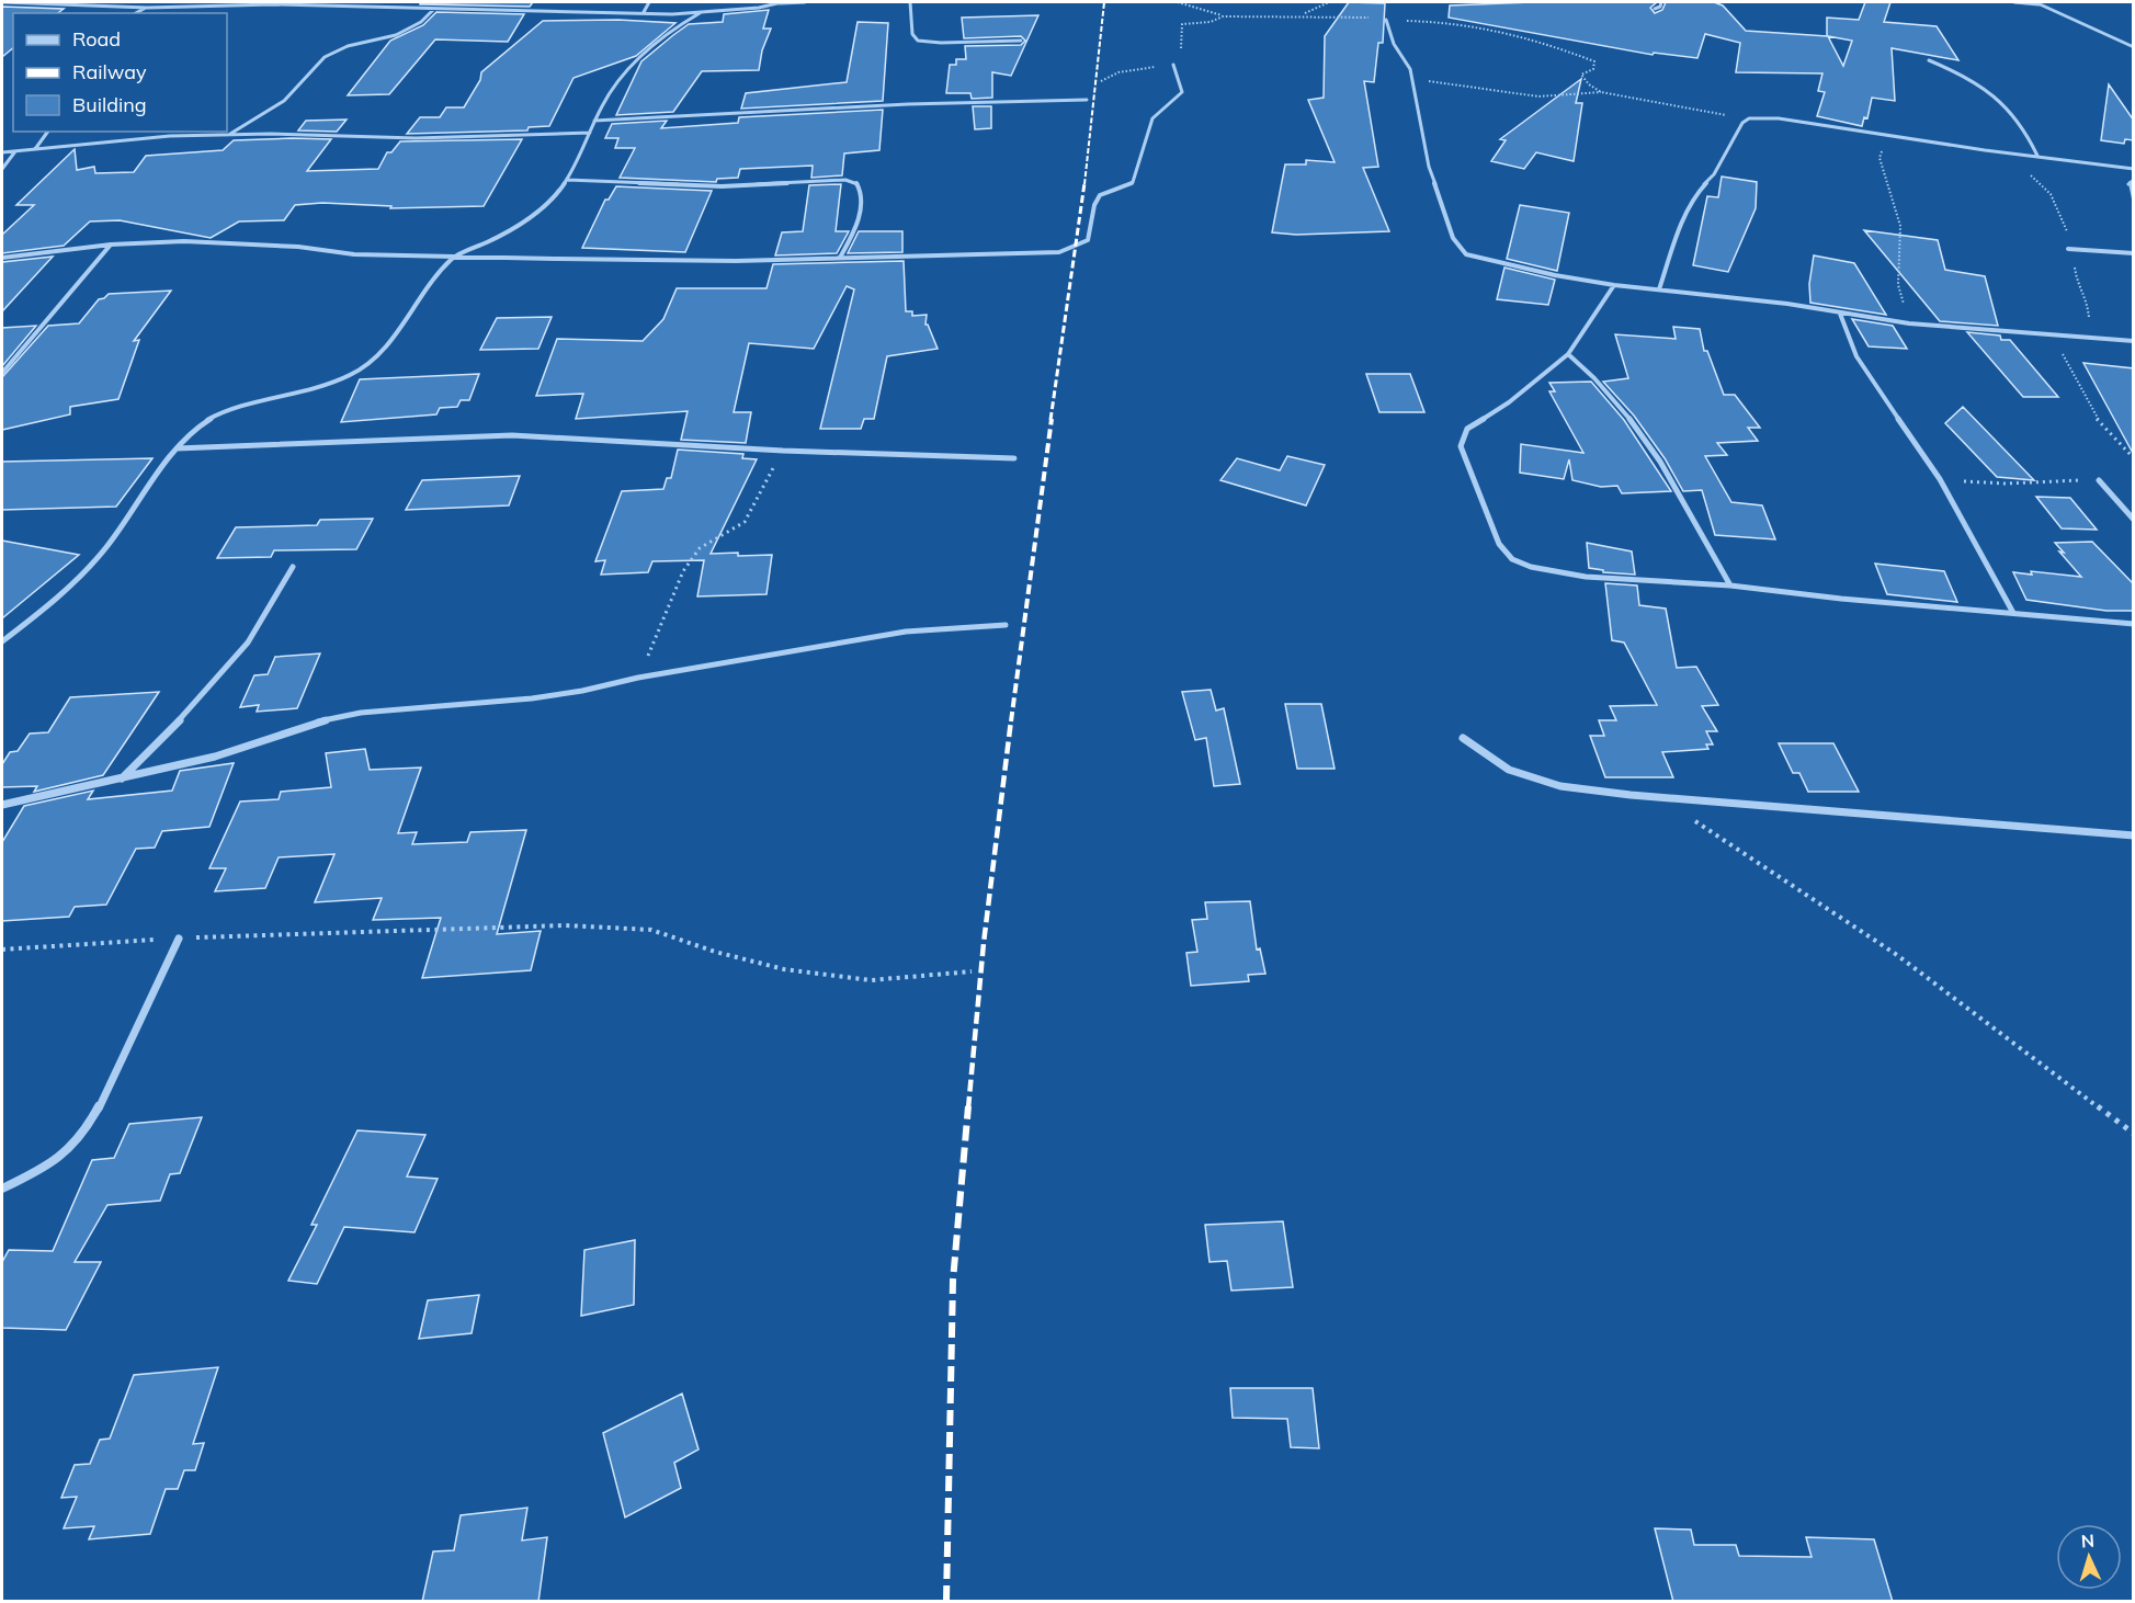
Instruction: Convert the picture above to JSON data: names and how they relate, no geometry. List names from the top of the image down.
{
  "legend": ["Road", "Railway", "Building"],
  "north": "top"
}
